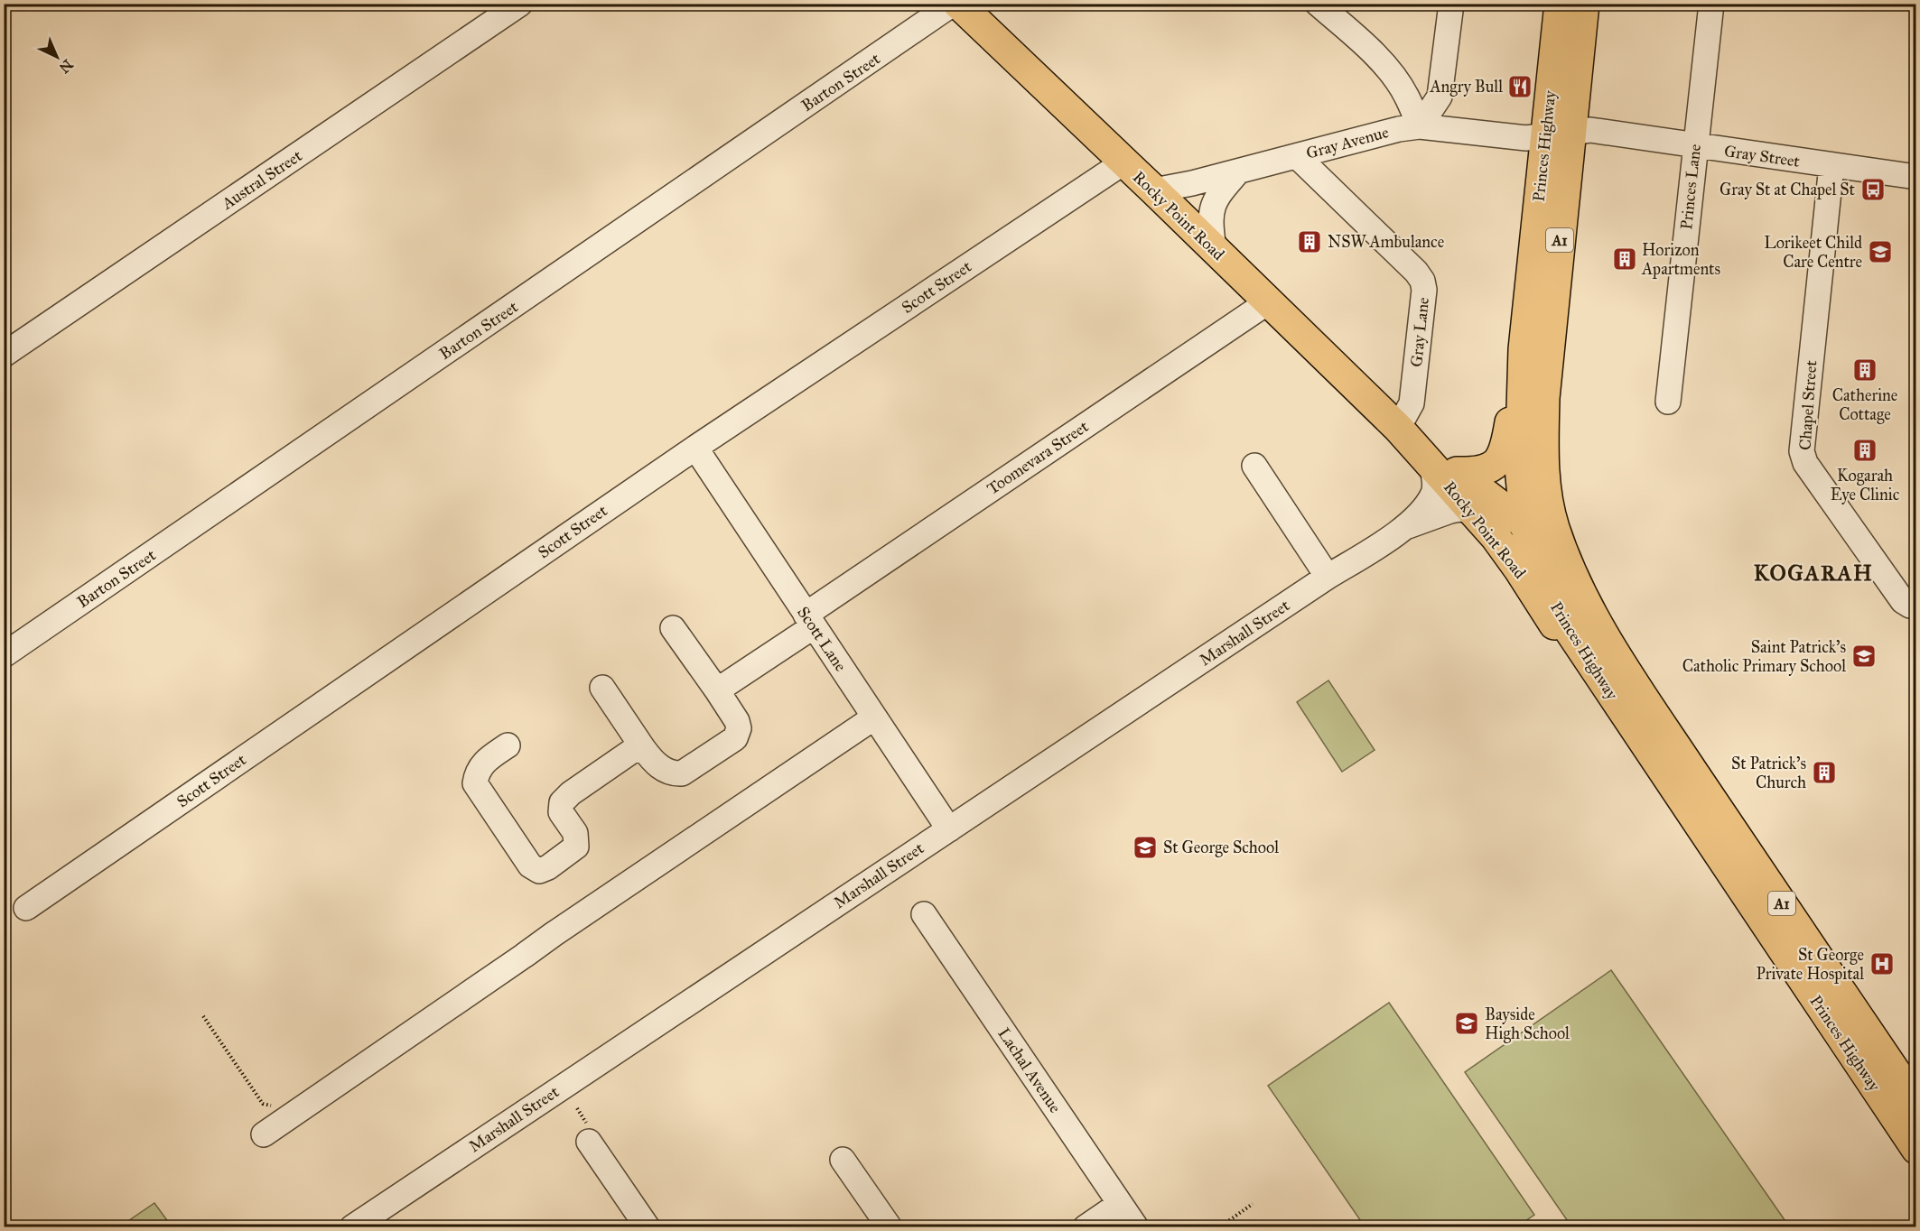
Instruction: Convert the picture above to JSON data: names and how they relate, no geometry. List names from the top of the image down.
{
  "streets": {
    "main road": ["Princes Highway", "Rocky Point Road", "A1"],
    "street": [
      "Barton Street",
      "Gray Avenue",
      "Gray Street",
      "Austral Street",
      "Princes Lane",
      "Scott Street",
      "Gray Lane",
      "Chapel Street",
      "Toomevara Street",
      "Marshall Street",
      "Scott Lane",
      "Lachal Avenue"
    ]
  },
  "crossings": [
    ["Gray Avenue", "Princes Highway"],
    ["Gray Avenue", "Gray Street"],
    ["Gray Avenue", "Rocky Point Road"],
    ["Gray Avenue", "Gray Lane"],
    ["Princes Highway", "Gray Street"],
    ["Princes Highway", "Rocky Point Road"],
    ["Gray Street", "Princes Lane"],
    ["Gray Street", "Chapel Street"],
    ["Rocky Point Road", "Scott Street"],
    ["Rocky Point Road", "Gray Lane"],
    ["Rocky Point Road", "Toomevara Street"],
    ["Rocky Point Road", "Marshall Street"],
    ["Scott Street", "Scott Lane"],
    ["Toomevara Street", "Scott Lane"],
    ["Marshall Street", "Scott Lane"]
  ],
  "districts": ["KOGARAH"],
  "places": {
    "restaurant": ["Angry Bull"],
    "bus stop": ["Gray St at Chapel St"],
    "building": [
      "NSW Ambulance",
      "Horizon Apartments",
      "Catherine Cottage",
      "Kogarah Eye Clinic",
      "St Patrick’s Church"
    ],
    "school or university": [
      "Lorikeet Child Care Centre",
      "Saint Patrick’s Catholic Primary School",
      "St George School",
      "Bayside High School"
    ],
    "hospital": ["St George Private Hospital"]
  },
  "north": "bottom right"
}
